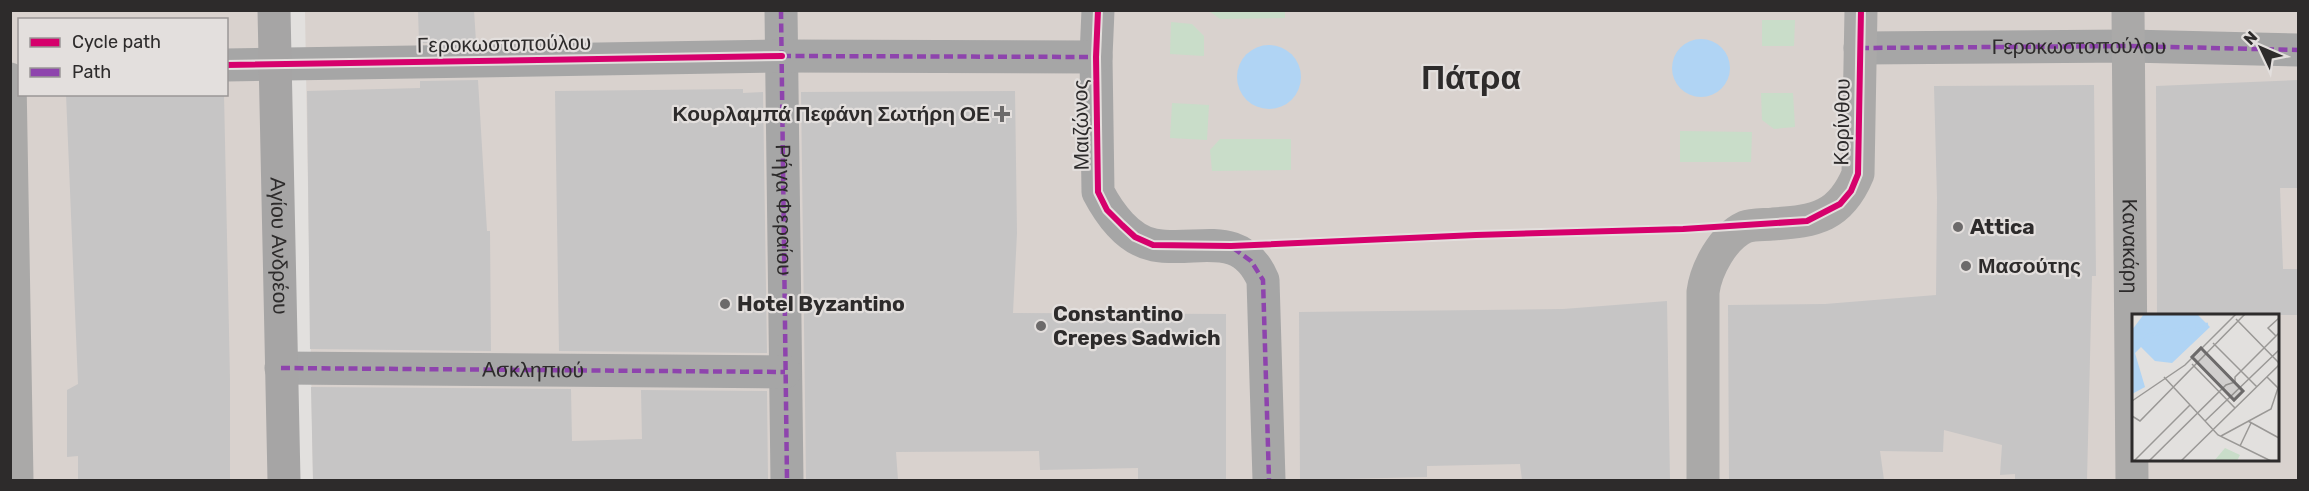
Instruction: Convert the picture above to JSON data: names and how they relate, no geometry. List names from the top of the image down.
{
  "streets": {
    "main road": ["Κορίνθου", "Κανακάρη", "Αγίου Ανδρέου"],
    "street": [
      "Γεροκωστοπούλου",
      "Μαιζώνος",
      "Ρήγα Φεραίου",
      "Ασκληπιού"
    ]
  },
  "crossings": [
    ["Γεροκωστοπούλου", "Κορίνθου"],
    ["Γεροκωστοπούλου", "Μαιζώνος"],
    ["Γεροκωστοπούλου", "Ρήγα Φεραίου"],
    ["Γεροκωστοπούλου", "Κανακάρη"],
    ["Γεροκωστοπούλου", "Αγίου Ανδρέου"],
    ["Ρήγα Φεραίου", "Ασκληπιού"],
    ["Αγίου Ανδρέου", "Ασκληπιού"]
  ],
  "districts": ["Πάτρα"],
  "places": {
    "health": ["Κουρλαμπά Πεφάνη Σωτήρη ΟΕ"],
    "other": [
      "Attica",
      "Μασούτης",
      "Hotel Byzantino",
      "Constantino Crepes Sadwich"
    ]
  },
  "legend": ["Cycle path", "Path"],
  "north": "top left"
}
